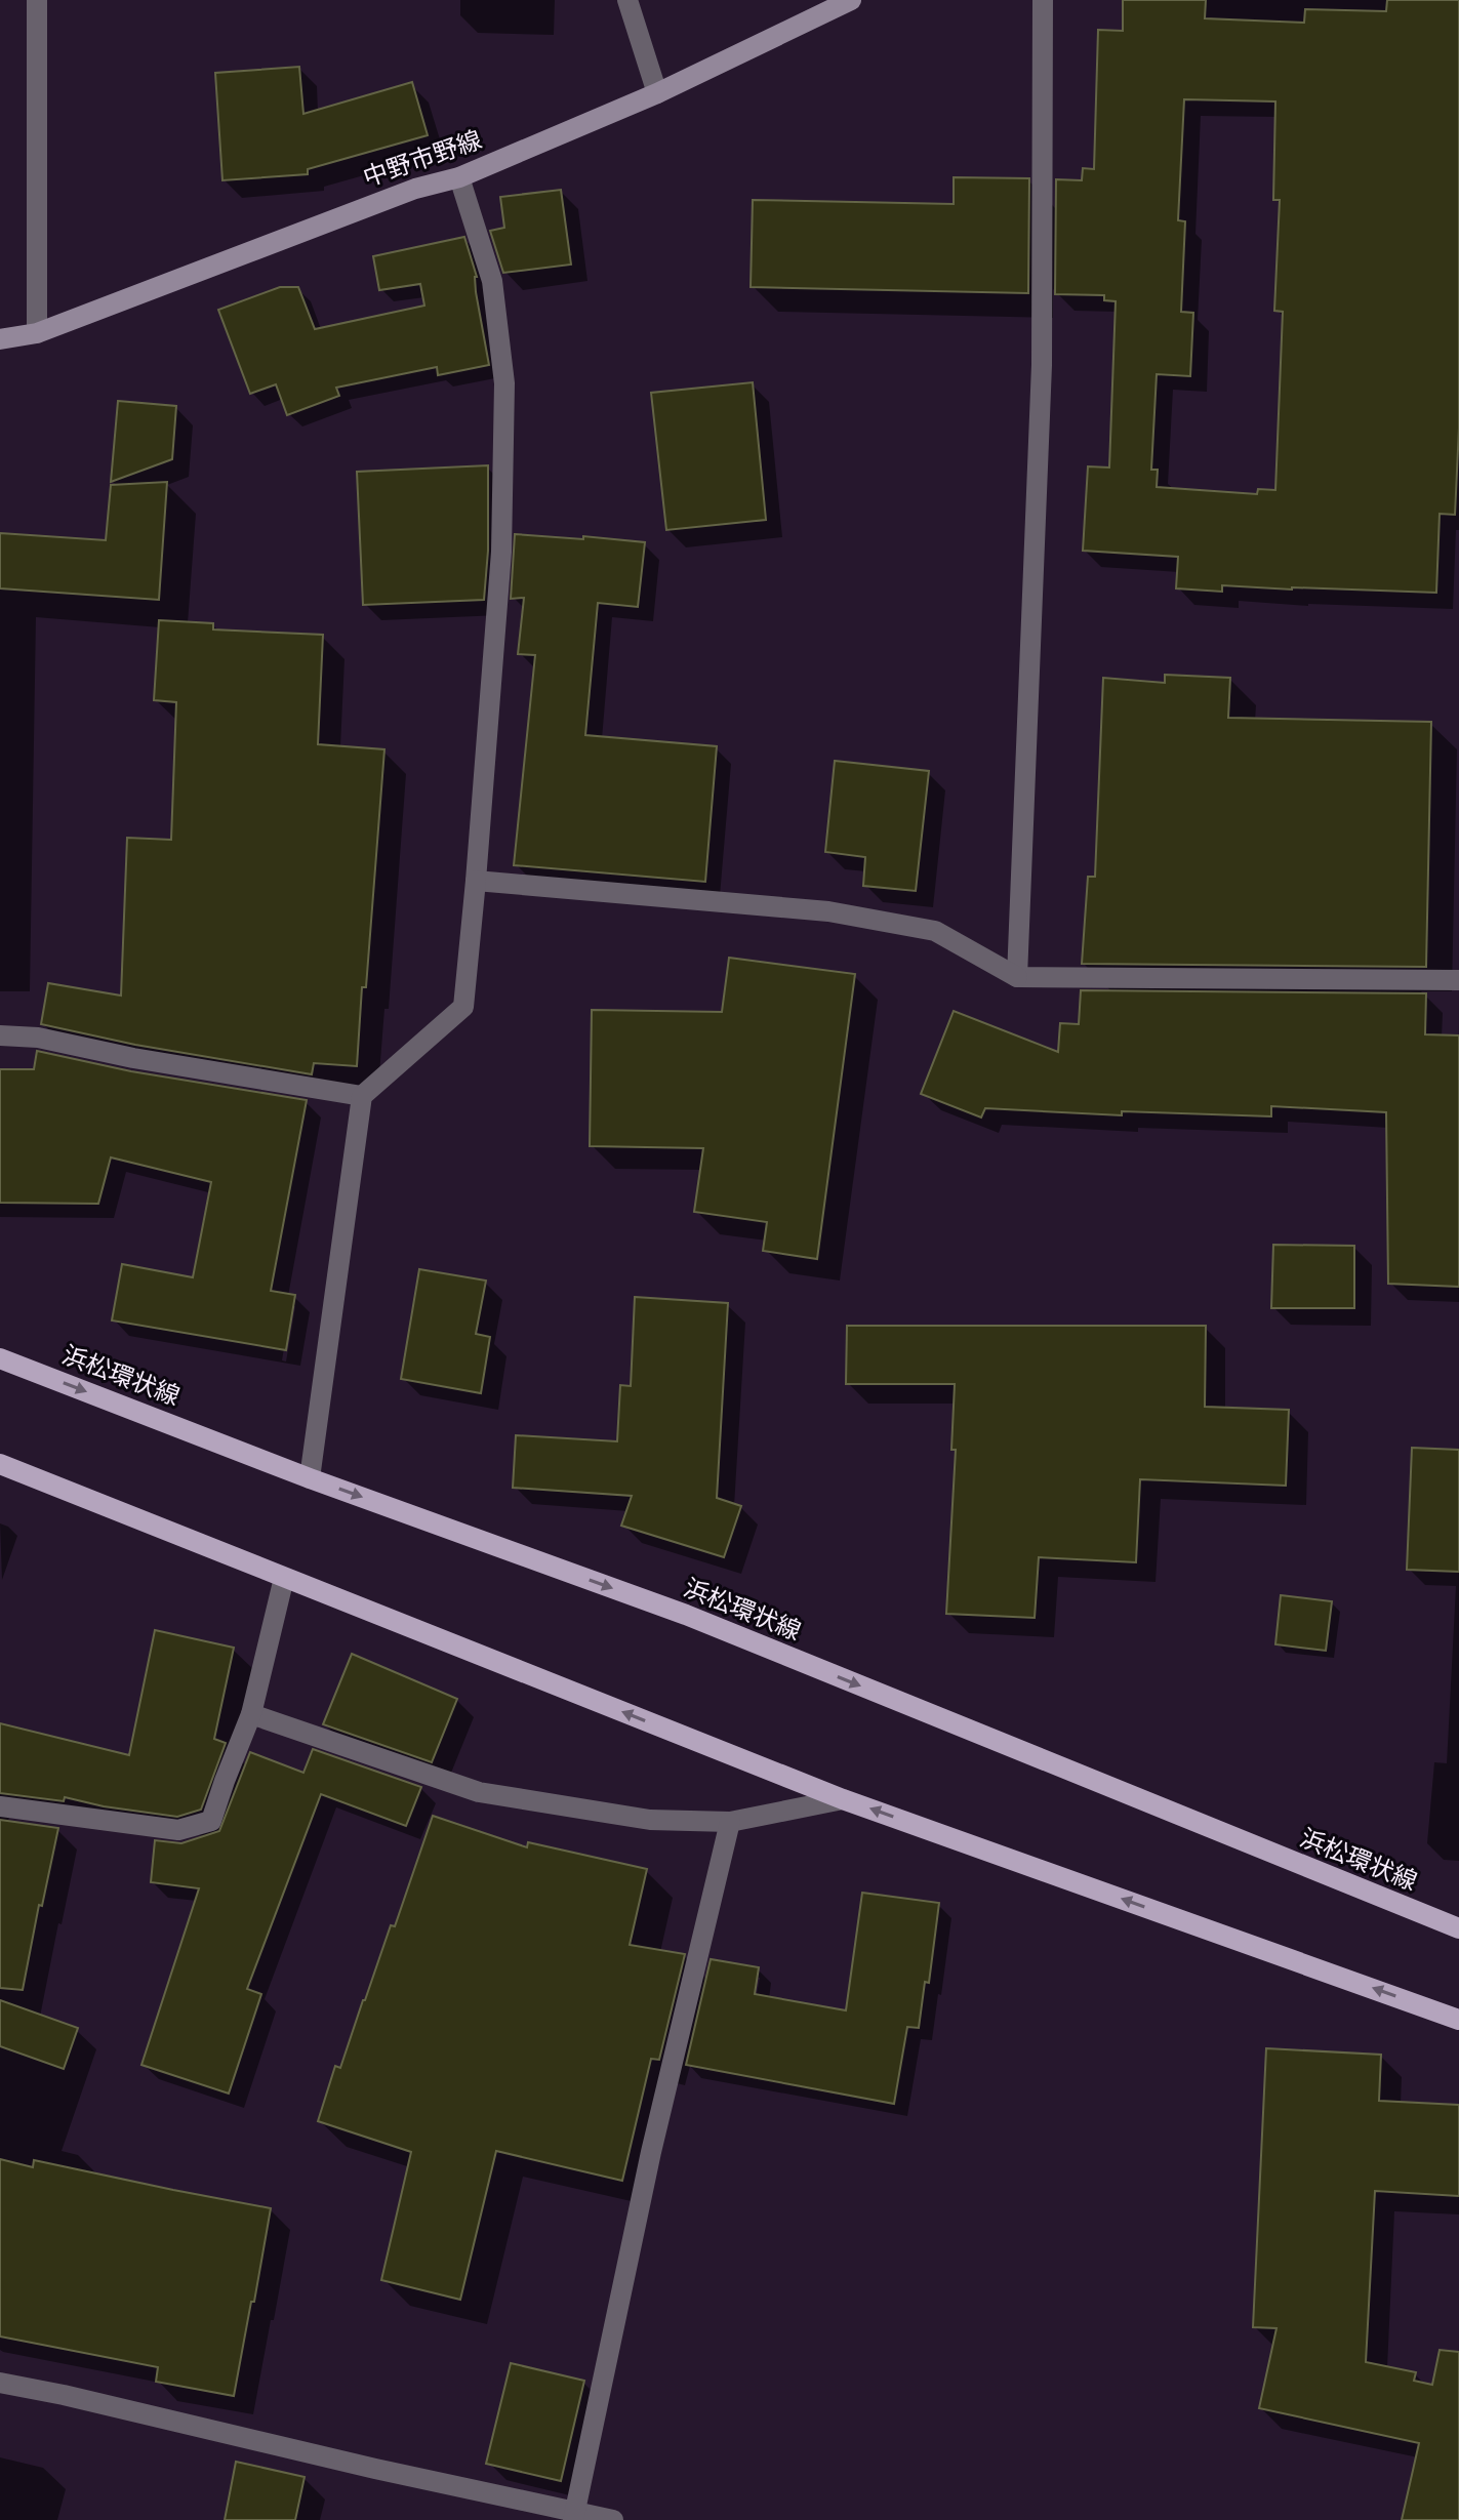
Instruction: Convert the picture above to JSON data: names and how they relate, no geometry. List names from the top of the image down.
{
  "streets": {
    "main road": ["中野市野線", "浜松環状線"]
  }
}
